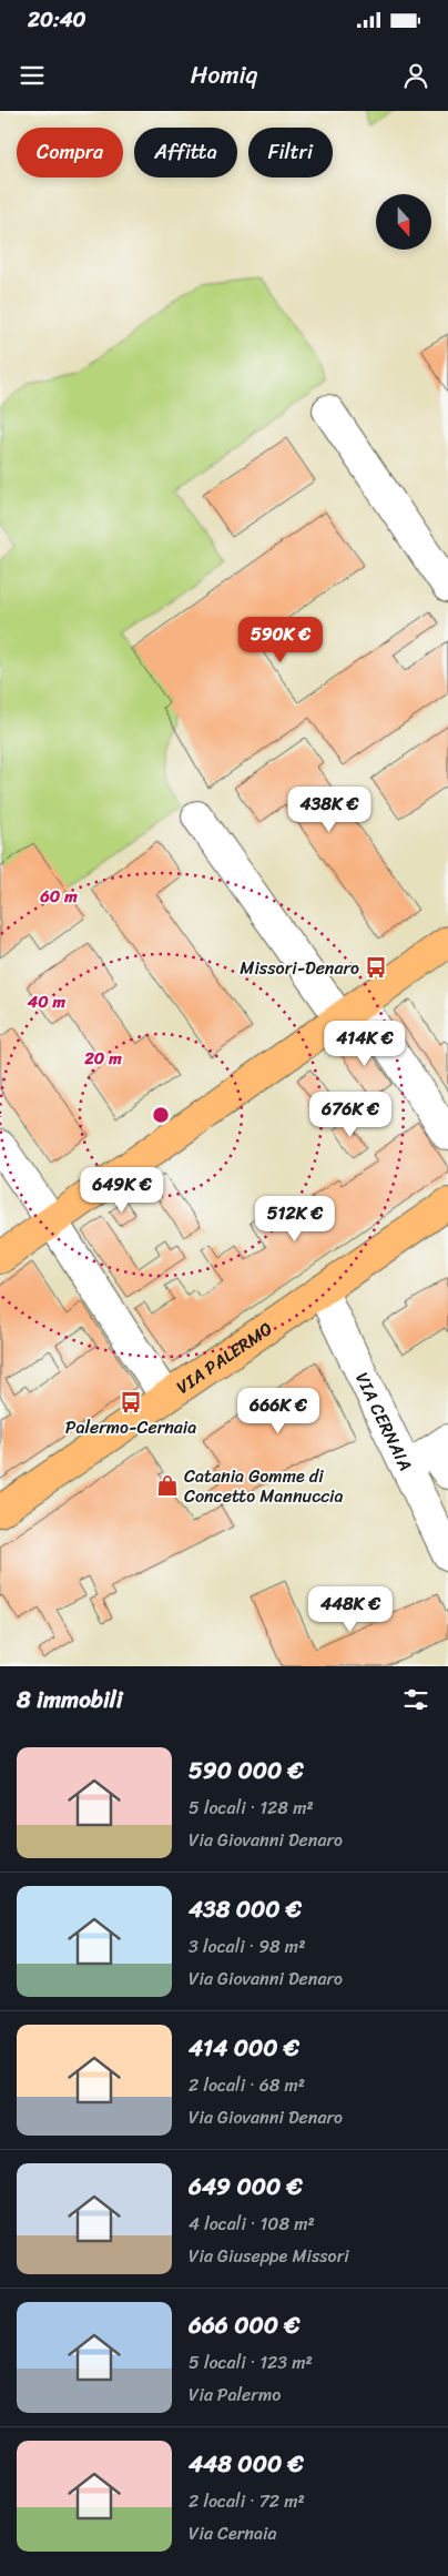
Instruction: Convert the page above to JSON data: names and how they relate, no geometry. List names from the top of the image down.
{
  "streets": {
    "main road": ["VIA PALERMO"],
    "street": ["VIA CERNAIA"]
  },
  "crossings": [
    ["VIA PALERMO", "VIA CERNAIA"]
  ],
  "places": {
    "bus stop": ["Missori-Denaro", "Palermo-Cernaia"],
    "shop": ["Catania Gomme di Concetto Mannuccia"]
  },
  "north": "bottom",
  "page": {
    "status": "20:40",
    "header": "Homiq",
    "chip": ["Compra", "Affitta", "Filtri"],
    "price": [
      "590K €",
      "438K €",
      "414K €",
      "676K €",
      "649K €",
      "512K €",
      "666K €",
      "448K €"
    ],
    "heading": "8 immobili",
    "list": [
      {
        "name": "590 000 €",
        "note": "5 locali · 128 m² · Via Giovanni Denaro"
      },
      {
        "name": "438 000 €",
        "note": "3 locali · 98 m² · Via Giovanni Denaro"
      },
      {
        "name": "414 000 €",
        "note": "2 locali · 68 m² · Via Giovanni Denaro"
      },
      {
        "name": "649 000 €",
        "note": "4 locali · 108 m² · Via Giuseppe Missori"
      },
      {
        "name": "666 000 €",
        "note": "5 locali · 123 m² · Via Palermo"
      },
      {
        "name": "448 000 €",
        "note": "2 locali · 72 m² · Via Cernaia"
      }
    ]
  },
  "rings": ["60 m", "40 m", "20 m"]
}
